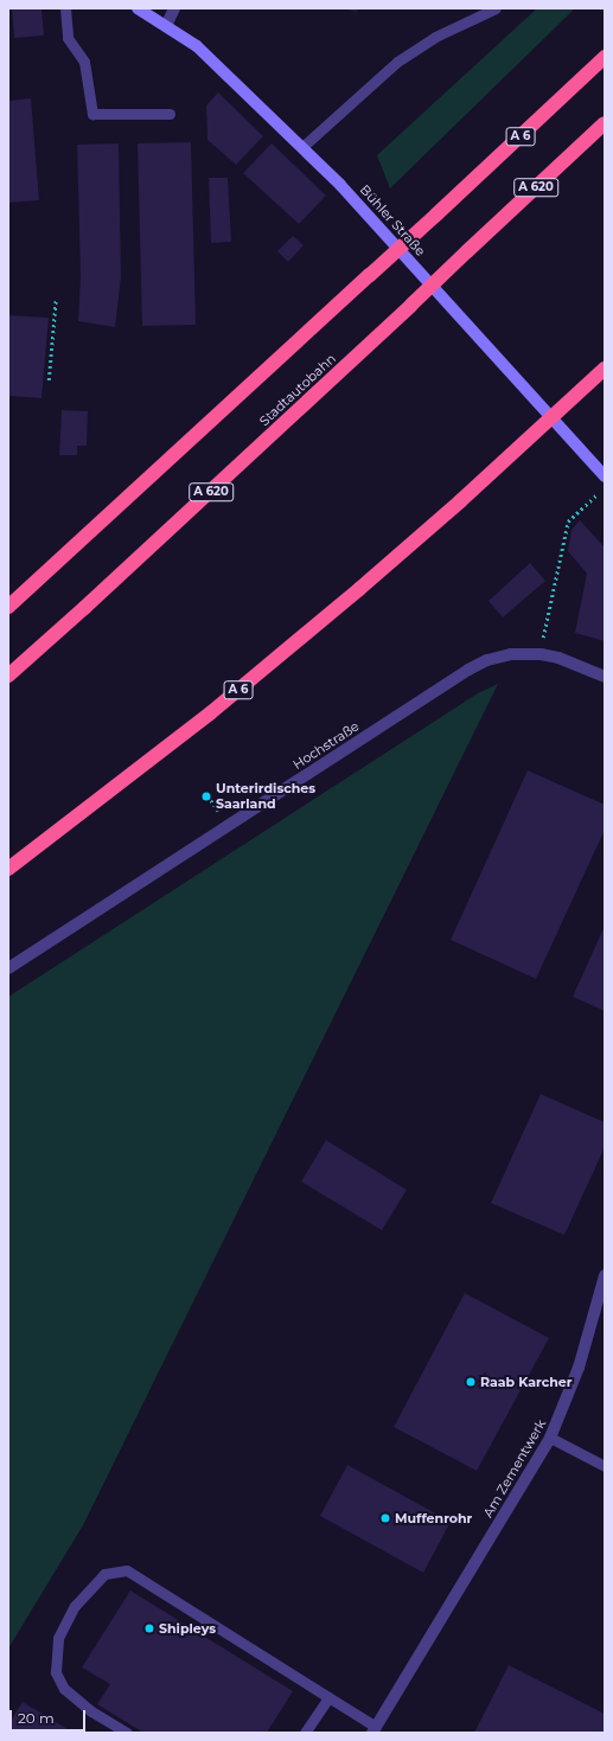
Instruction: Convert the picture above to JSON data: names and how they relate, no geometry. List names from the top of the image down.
{
  "streets": {
    "highway": ["A 6", "A 620", "Stadtautobahn"],
    "main road": ["Bühler Straße"],
    "street": ["Hochstraße", "Am Zementwerk"]
  },
  "places": [
    "Unterirdisches Saarland",
    "Raab Karcher",
    "Muffenrohr",
    "Shipleys"
  ],
  "scale_bar": "20 m"
}
